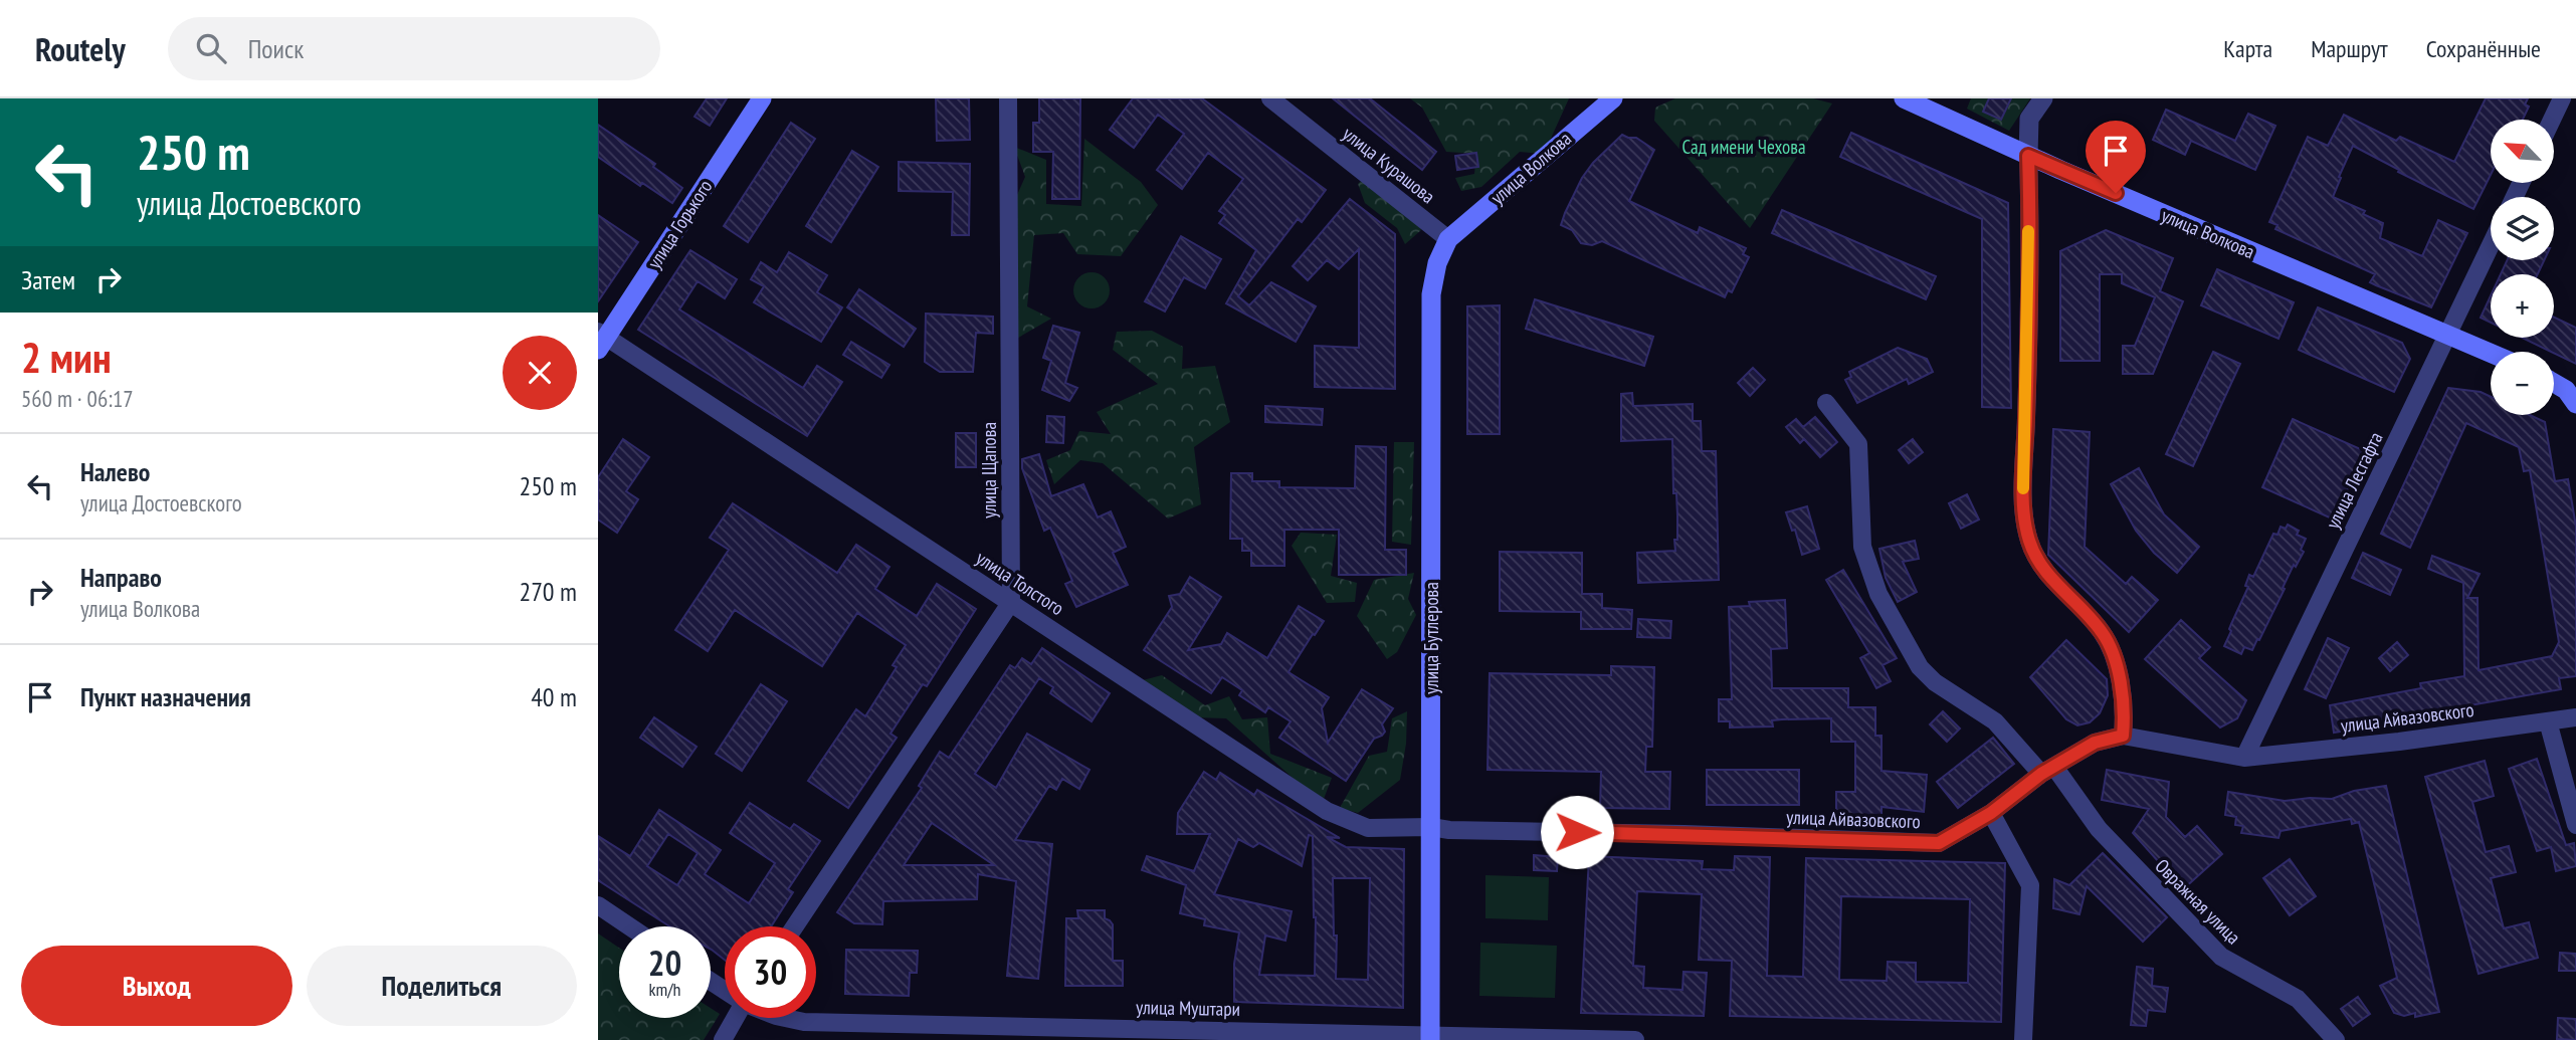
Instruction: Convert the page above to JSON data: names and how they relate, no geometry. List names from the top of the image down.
{
  "streets": {
    "main road": ["улица Волкова", "улица Горького", "улица Бутлерова"],
    "street": [
      "улица Курашова",
      "улица Щапова",
      "улица Лесгафта",
      "улица Толстого",
      "улица Айвазовского",
      "Овражная улица",
      "улица Муштари"
    ]
  },
  "crossings": [
    ["улица Курашова", "улица Волкова"],
    ["улица Курашова", "улица Бутлерова"],
    ["улица Волкова", "улица Лесгафта"],
    ["улица Волкова", "улица Бутлерова"],
    ["улица Горького", "улица Толстого"],
    ["улица Щапова", "улица Толстого"],
    ["улица Лесгафта", "улица Айвазовского"],
    ["улица Толстого", "улица Бутлерова"],
    ["улица Толстого", "улица Айвазовского"],
    ["улица Бутлерова", "улица Айвазовского"],
    ["улица Бутлерова", "улица Муштари"],
    ["улица Айвазовского", "Овражная улица"]
  ],
  "parks": ["Сад имени Чехова"],
  "north": "top left",
  "page": {
    "header": "Routely",
    "search": "Поиск",
    "nav": ["Карта", "Маршрут", "Сохранённые"],
    "turn": ["250 m", "улица Достоевского"],
    "map_buttons": ["+", "−"],
    "then": "Затем",
    "heading": ["2 мин", "560 m · 06:17"],
    "list": [
      {
        "name": "Налево",
        "note": "улица Достоевского",
        "value": "250 m"
      },
      {
        "name": "Направо",
        "note": "улица Волкова",
        "value": "270 m"
      },
      {
        "name": "Пункт назначения",
        "value": "40 m"
      }
    ],
    "speed": "20 km/h",
    "limit": "30",
    "buttons": ["Выход", "Поделиться"]
  }
}
